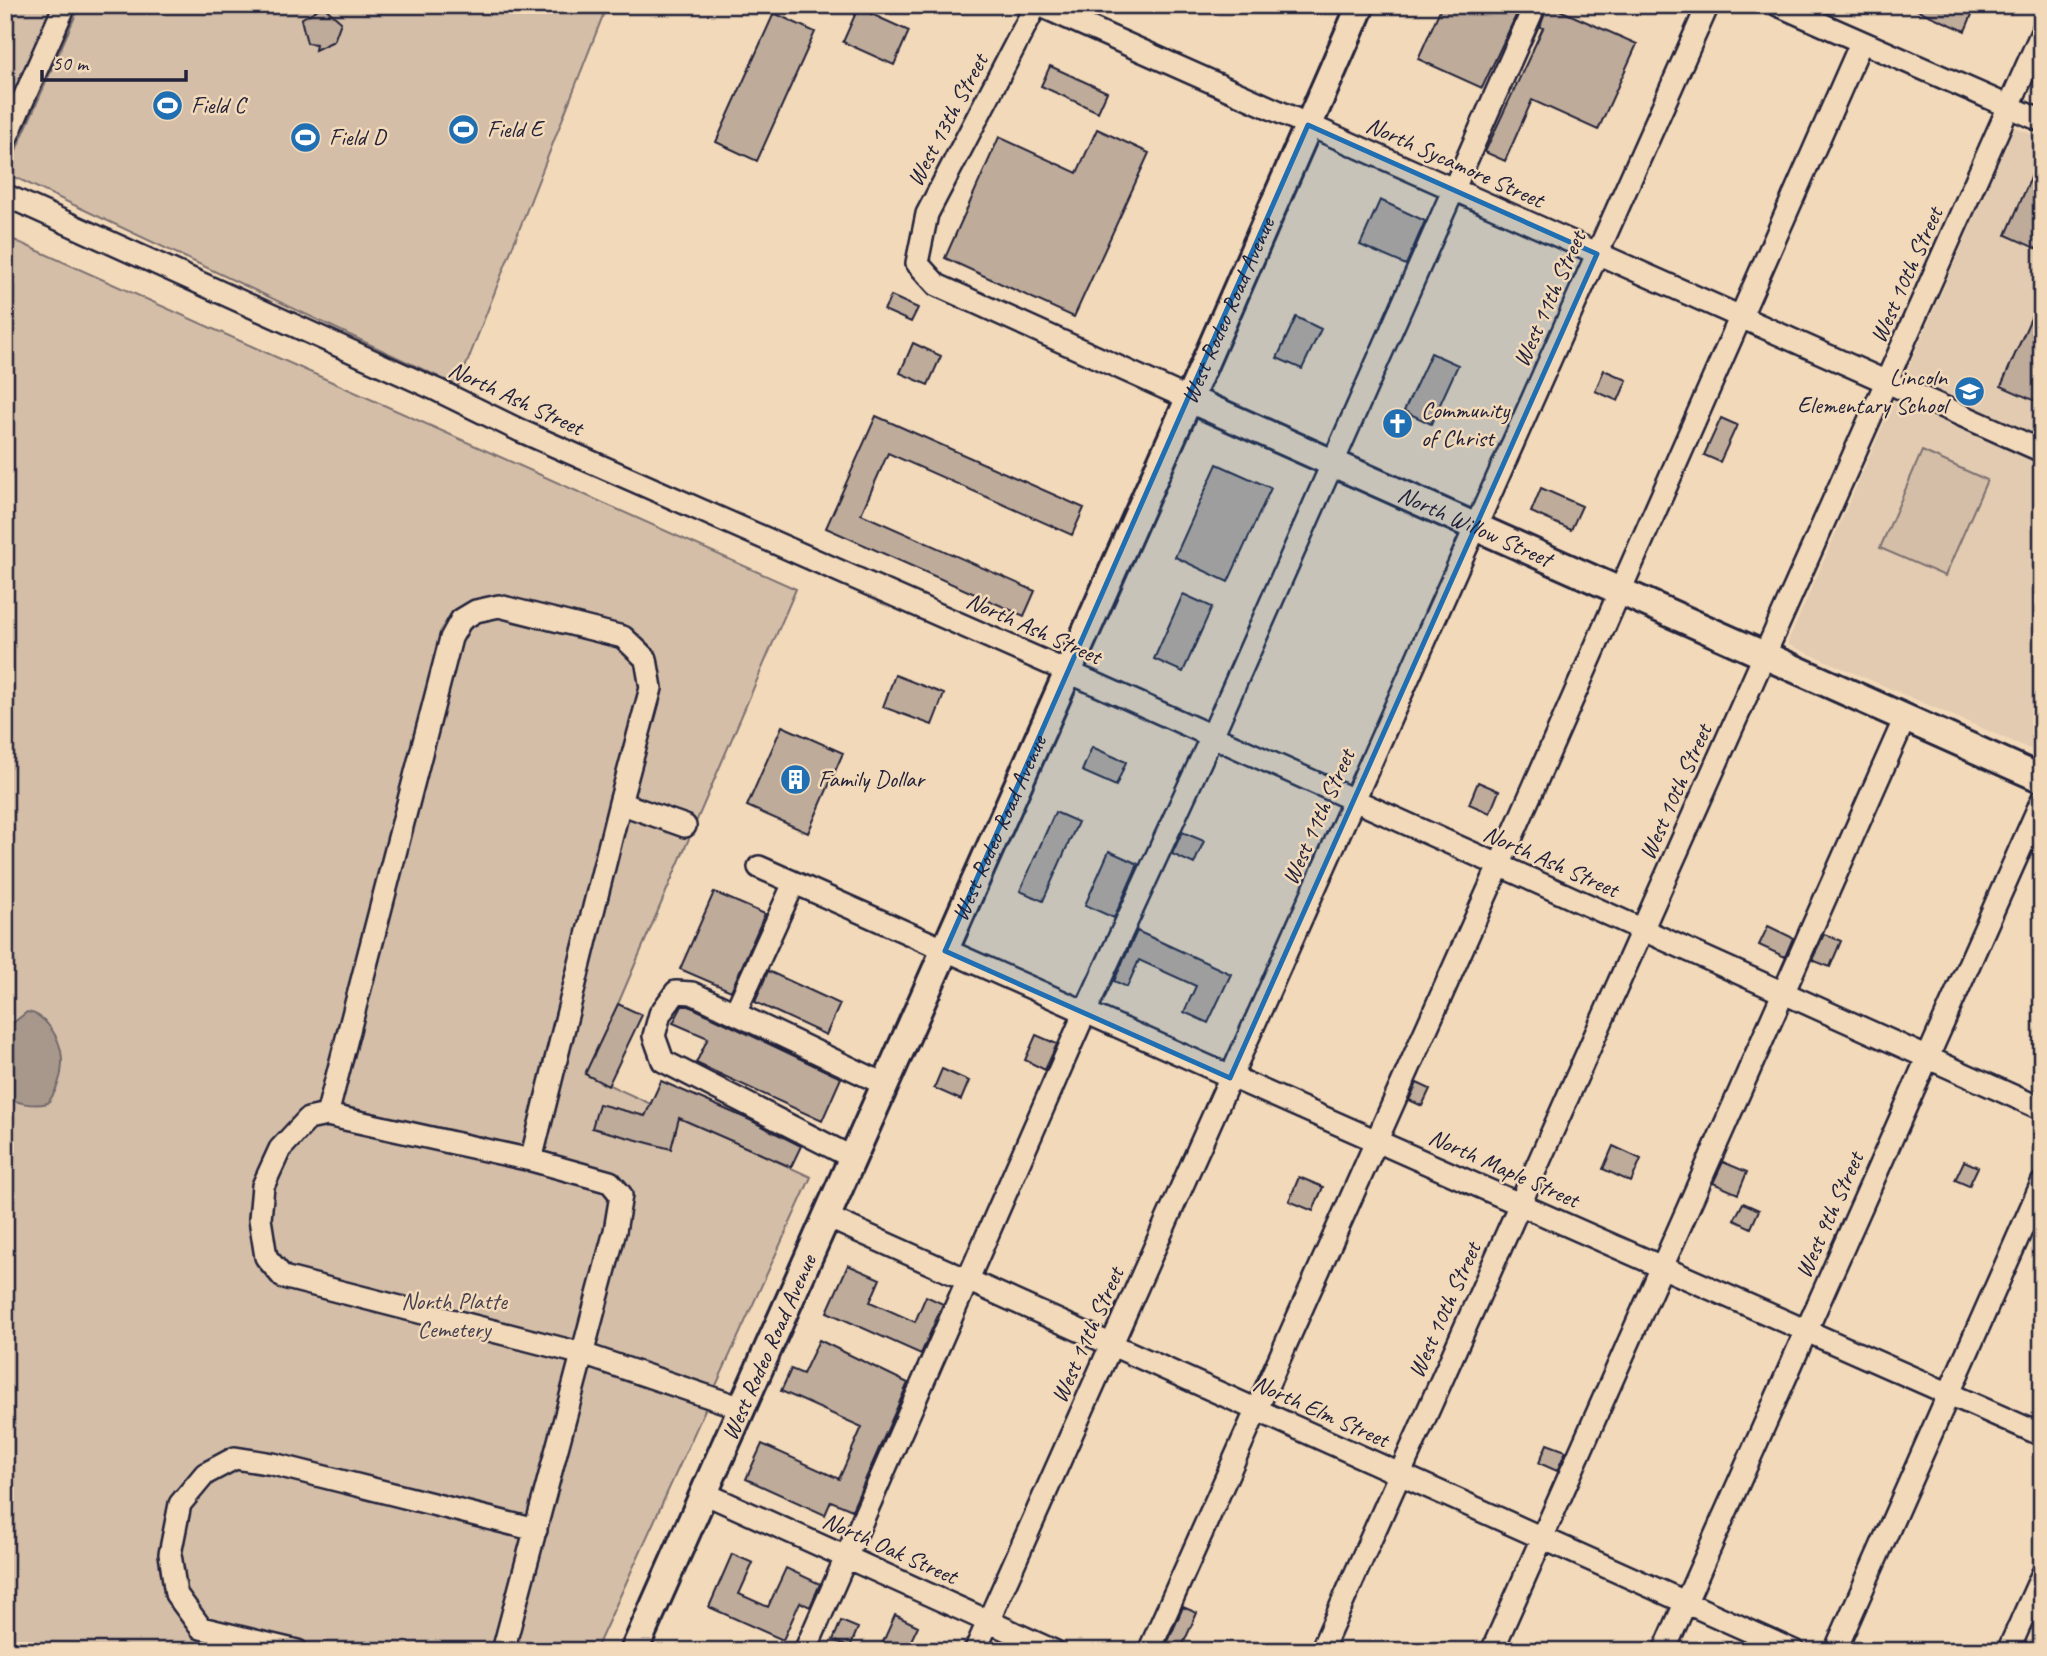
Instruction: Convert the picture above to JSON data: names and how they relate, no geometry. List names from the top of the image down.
{
  "streets": {
    "main road": ["West Rodeo Road Avenue", "North Willow Street"],
    "street": [
      "West 13th Street",
      "North Sycamore Street",
      "West 10th Street",
      "West 11th Street",
      "North Ash Street",
      "North Maple Street",
      "West 9th Street",
      "North Elm Street",
      "North Oak Street"
    ]
  },
  "crossings": [
    ["West 13th Street", "North Sycamore Street"],
    ["West 13th Street", "North Willow Street"],
    ["North Sycamore Street", "West 10th Street"],
    ["North Sycamore Street", "West 11th Street"],
    ["North Sycamore Street", "West Rodeo Road Avenue"],
    ["West 10th Street", "North Ash Street"],
    ["West 10th Street", "North Willow Street"],
    ["West 10th Street", "North Maple Street"],
    ["West 10th Street", "North Elm Street"],
    ["West 11th Street", "North Ash Street"],
    ["West 11th Street", "North Willow Street"],
    ["West 11th Street", "North Maple Street"],
    ["West 11th Street", "North Elm Street"],
    ["West 11th Street", "North Oak Street"],
    ["West Rodeo Road Avenue", "North Ash Street"],
    ["West Rodeo Road Avenue", "North Willow Street"],
    ["West Rodeo Road Avenue", "North Maple Street"],
    ["West Rodeo Road Avenue", "North Elm Street"],
    ["West Rodeo Road Avenue", "North Oak Street"],
    ["North Ash Street", "West 9th Street"],
    ["North Maple Street", "West 9th Street"],
    ["West 9th Street", "North Elm Street"]
  ],
  "parks": ["North Platte Cemetery"],
  "places": {
    "sports": ["Field C", "Field E", "Field D"],
    "school or university": ["Lincoln Elementary School"],
    "church": ["Community of Christ"],
    "building": ["Family Dollar"]
  },
  "scale_bar": "50 m"
}
